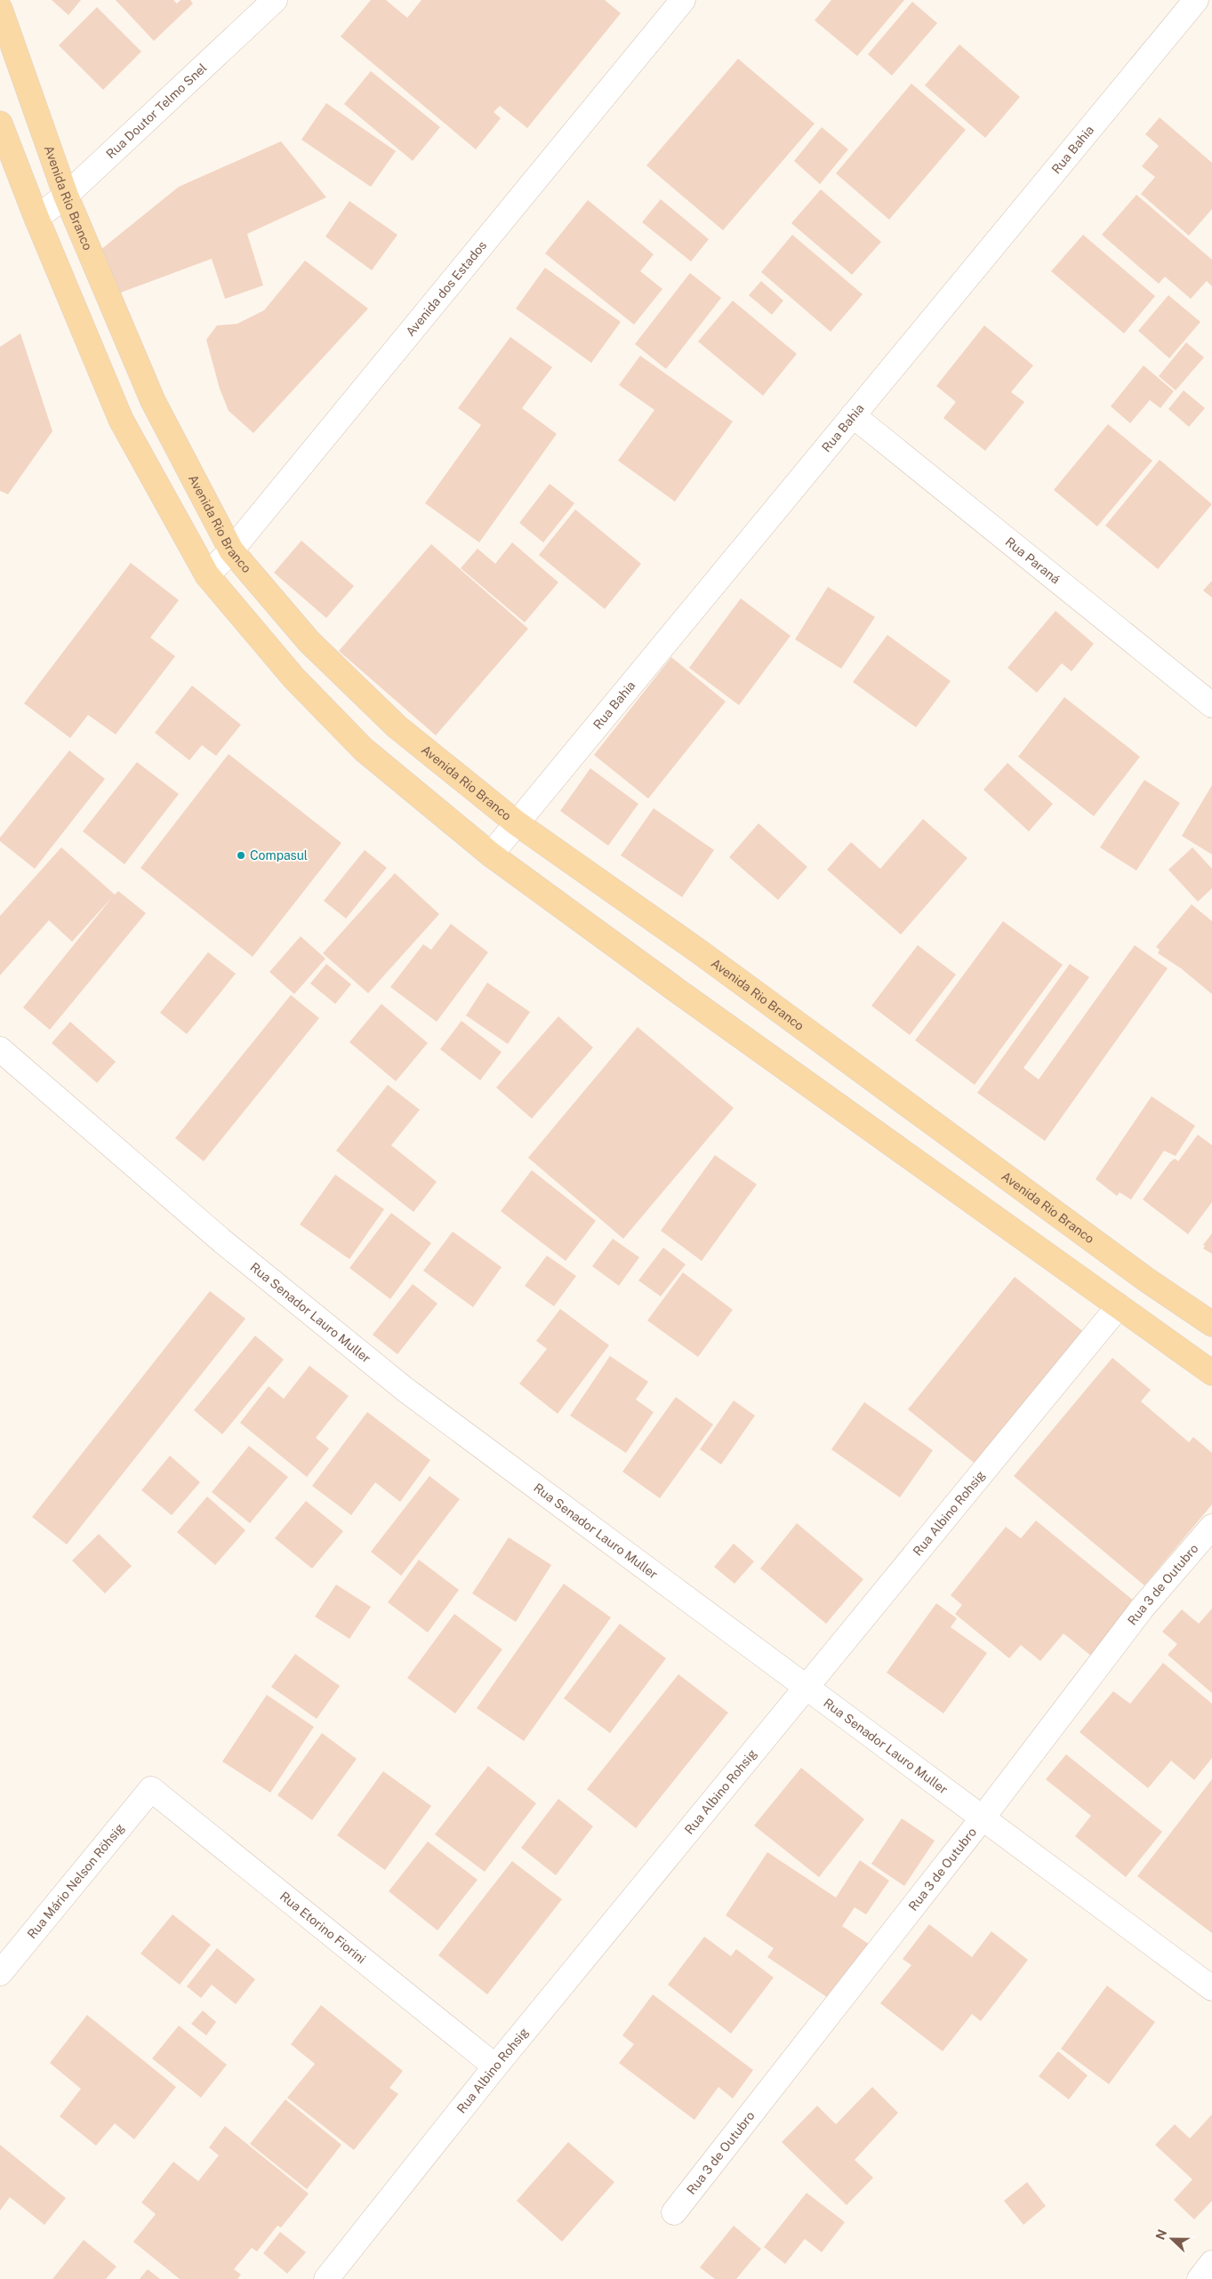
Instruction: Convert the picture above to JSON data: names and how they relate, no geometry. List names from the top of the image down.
{
  "streets": {
    "main road": ["Avenida Rio Branco"],
    "street": [
      "Rua Doutor Telmo Snel",
      "Rua Bahia",
      "Avenida dos Estados",
      "Rua Paraná",
      "Rua Senador Lauro Muller",
      "Rua Albino Rohsig",
      "Rua 3 de Outubro",
      "Rua Mário Nelson Röhsig",
      "Rua Etorino Fiorini"
    ]
  },
  "crossings": [
    ["Rua Doutor Telmo Snel", "Avenida Rio Branco"],
    ["Rua Bahia", "Avenida Rio Branco"],
    ["Rua Bahia", "Rua Paraná"],
    ["Avenida Rio Branco", "Avenida dos Estados"],
    ["Rua Senador Lauro Muller", "Rua Albino Rohsig"],
    ["Rua Senador Lauro Muller", "Rua 3 de Outubro"],
    ["Rua Albino Rohsig", "Rua Etorino Fiorini"],
    ["Rua Mário Nelson Röhsig", "Rua Etorino Fiorini"]
  ],
  "places": ["Compasul"],
  "north": "left"
}
